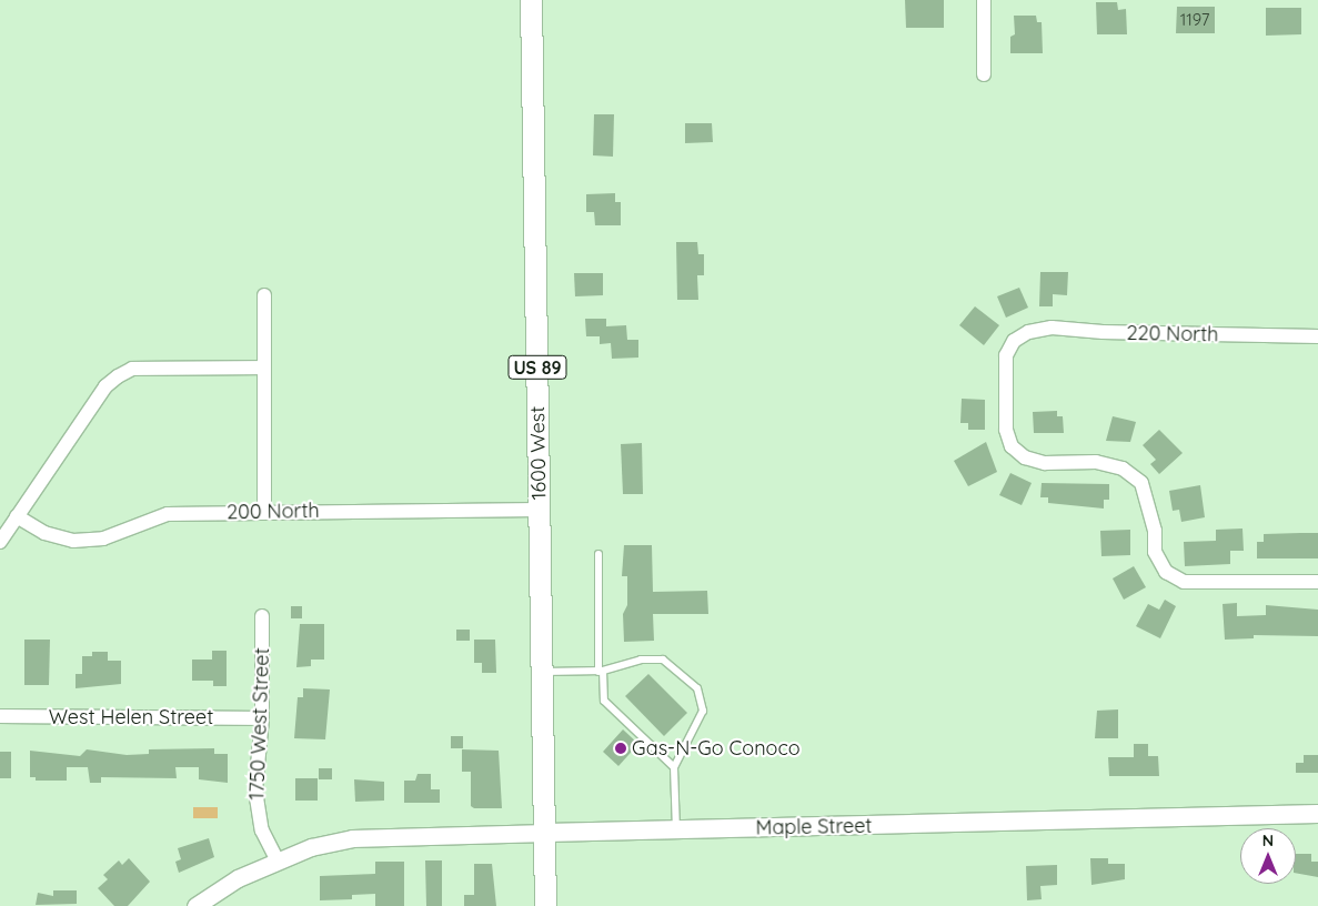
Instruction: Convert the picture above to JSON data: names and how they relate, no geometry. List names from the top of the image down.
{
  "streets": {
    "main road": ["US 89", "1600 West", "Maple Street"],
    "street": [
      "220 North",
      "200 North",
      "West Helen Street",
      "1750 West Street"
    ]
  },
  "crossings": [
    ["1600 West", "200 North"],
    ["1600 West", "Maple Street"],
    ["West Helen Street", "1750 West Street"],
    ["1750 West Street", "Maple Street"]
  ],
  "places": ["Gas-N-Go Conoco"],
  "house_numbers": ["1197"],
  "north": "top"
}
